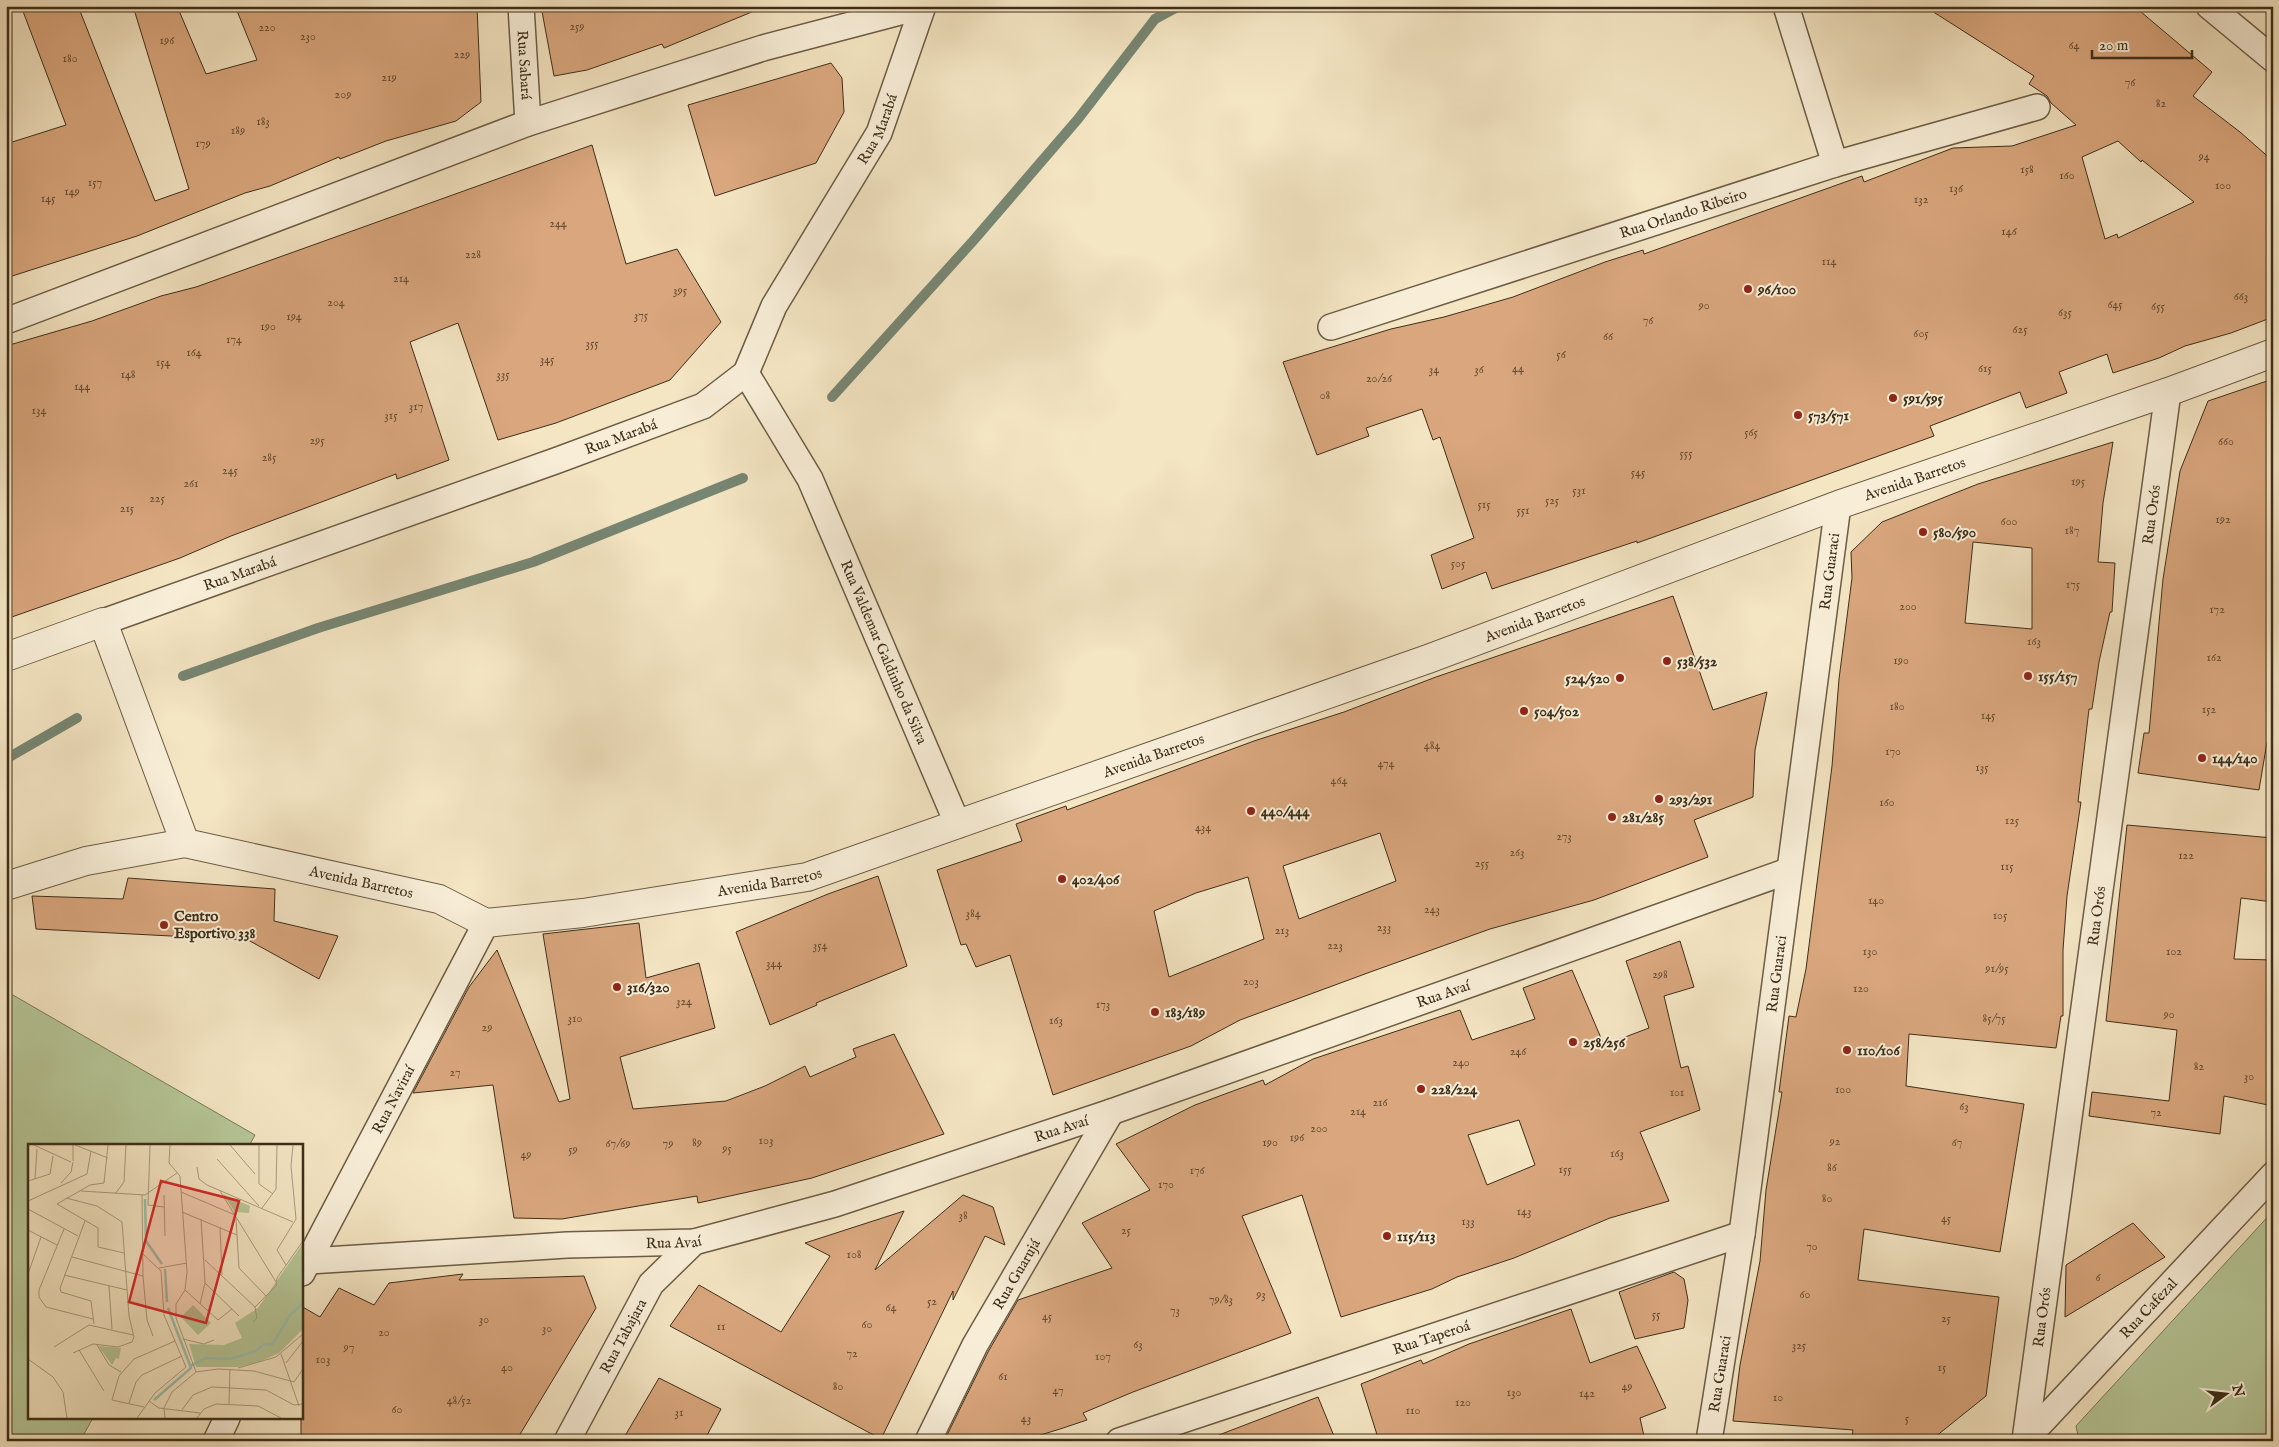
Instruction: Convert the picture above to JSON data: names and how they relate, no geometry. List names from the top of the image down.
{
  "streets": {
    "street": [
      "Rua Sabará",
      "Rua Marabá",
      "Rua Orlando Ribeiro",
      "Avenida Barretos",
      "Rua Orós",
      "Rua Guaraci",
      "Rua Valdemar Galdinho da Silva",
      "Rua Avaí",
      "Rua Naviraí",
      "Rua Guarujá",
      "Rua Cafezal",
      "Rua Tabajara",
      "Rua Taperoá"
    ]
  },
  "crossings": [
    ["Rua Sabará", "Rua Marabá"],
    ["Rua Marabá", "Rua Valdemar Galdinho da Silva"],
    ["Avenida Barretos", "Rua Orós"],
    ["Avenida Barretos", "Rua Guaraci"],
    ["Avenida Barretos", "Rua Valdemar Galdinho da Silva"],
    ["Avenida Barretos", "Rua Naviraí"],
    ["Rua Orós", "Rua Cafezal"],
    ["Rua Guaraci", "Rua Avaí"],
    ["Rua Guaraci", "Rua Taperoá"],
    ["Rua Avaí", "Rua Naviraí"],
    ["Rua Avaí", "Rua Guarujá"],
    ["Rua Avaí", "Rua Tabajara"]
  ],
  "places": [
    "96/100",
    "591/595",
    "573/571",
    "580/590",
    "538/532",
    "155/157",
    "524/520",
    "504/502",
    "144/140",
    "293/291",
    "440/444",
    "281/285",
    "402/406",
    "Centro Esportivo 338",
    "316/320",
    "183/189",
    "258/256",
    "110/106",
    "228/224",
    "115/113"
  ],
  "house_numbers": [
    "259",
    "220",
    "230",
    "196",
    "64",
    "229",
    "180",
    "219",
    "76",
    "209",
    "82",
    "183",
    "189",
    "179",
    "94",
    "158",
    "160",
    "157",
    "100",
    "136",
    "149",
    "145",
    "132",
    "244",
    "146",
    "228",
    "114",
    "214",
    "395",
    "663",
    "204",
    "645",
    "90",
    "655",
    "635",
    "375",
    "194",
    "76",
    "190",
    "625",
    "605",
    "66",
    "174",
    "355",
    "164",
    "56",
    "345",
    "154",
    "44",
    "615",
    "34",
    "36",
    "148",
    "335",
    "20/26",
    "144",
    "08",
    "317",
    "134",
    "315",
    "565",
    "295",
    "660",
    "555",
    "285",
    "245",
    "545",
    "195",
    "261",
    "531",
    "225",
    "525",
    "515",
    "215",
    "551",
    "192",
    "600",
    "187",
    "505",
    "175",
    "200",
    "172",
    "163",
    "162",
    "190",
    "180",
    "152",
    "145",
    "484",
    "170",
    "474",
    "135",
    "464",
    "160",
    "125",
    "434",
    "273",
    "263",
    "122",
    "255",
    "115",
    "140",
    "243",
    "384",
    "105",
    "233",
    "213",
    "354",
    "223",
    "130",
    "102",
    "344",
    "91/95",
    "298",
    "203",
    "120",
    "324",
    "173",
    "90",
    "310",
    "85/75",
    "163",
    "29",
    "246",
    "240",
    "82",
    "27",
    "30",
    "100",
    "101",
    "216",
    "63",
    "214",
    "72",
    "200",
    "196",
    "103",
    "92",
    "89",
    "190",
    "67",
    "67/69",
    "79",
    "95",
    "59",
    "163",
    "49",
    "86",
    "155",
    "176",
    "170",
    "80",
    "143",
    "38",
    "45",
    "133",
    "25",
    "70",
    "108",
    "6",
    "93",
    "60",
    "79/83",
    "52",
    "64",
    "73",
    "55",
    "45",
    "25",
    "30",
    "60",
    "11",
    "30",
    "20",
    "63",
    "325",
    "97",
    "72",
    "107",
    "103",
    "40",
    "15",
    "61",
    "80",
    "49",
    "47",
    "130",
    "142",
    "10",
    "48/52",
    "120",
    "60",
    "110",
    "31",
    "43",
    "5"
  ],
  "scale_bar": "20 m",
  "north": "right"
}
